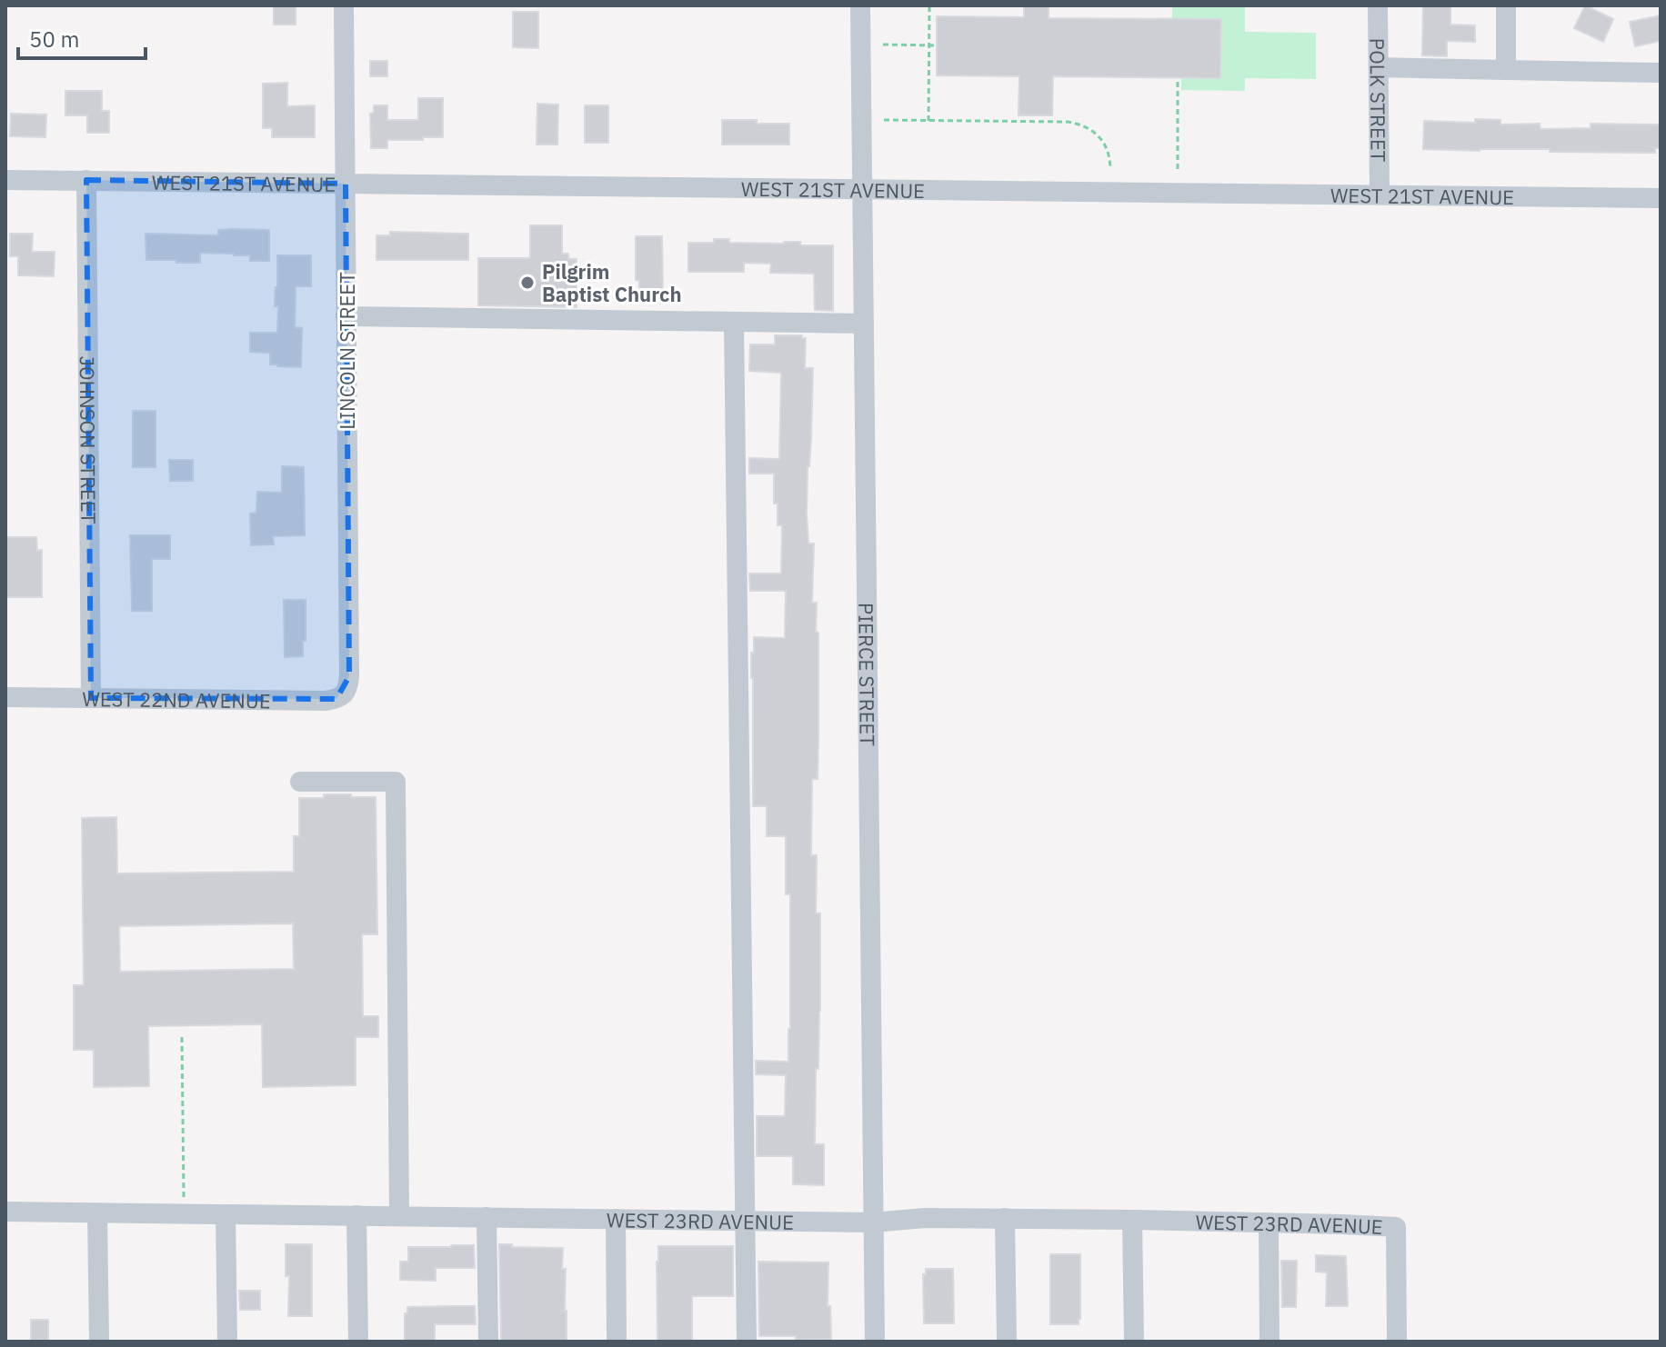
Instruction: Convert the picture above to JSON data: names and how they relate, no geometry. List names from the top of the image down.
{
  "streets": {
    "street": [
      "POLK STREET",
      "WEST 21ST AVENUE",
      "LINCOLN STREET",
      "JOHNSON STREET",
      "PIERCE STREET",
      "WEST 22ND AVENUE",
      "WEST 23RD AVENUE"
    ]
  },
  "crossings": [
    ["POLK STREET", "WEST 21ST AVENUE"],
    ["WEST 21ST AVENUE", "LINCOLN STREET"],
    ["WEST 21ST AVENUE", "JOHNSON STREET"],
    ["WEST 21ST AVENUE", "PIERCE STREET"],
    ["LINCOLN STREET", "WEST 22ND AVENUE"],
    ["JOHNSON STREET", "WEST 22ND AVENUE"],
    ["PIERCE STREET", "WEST 23RD AVENUE"]
  ],
  "places": ["Pilgrim Baptist Church"],
  "scale_bar": "50 m"
}
